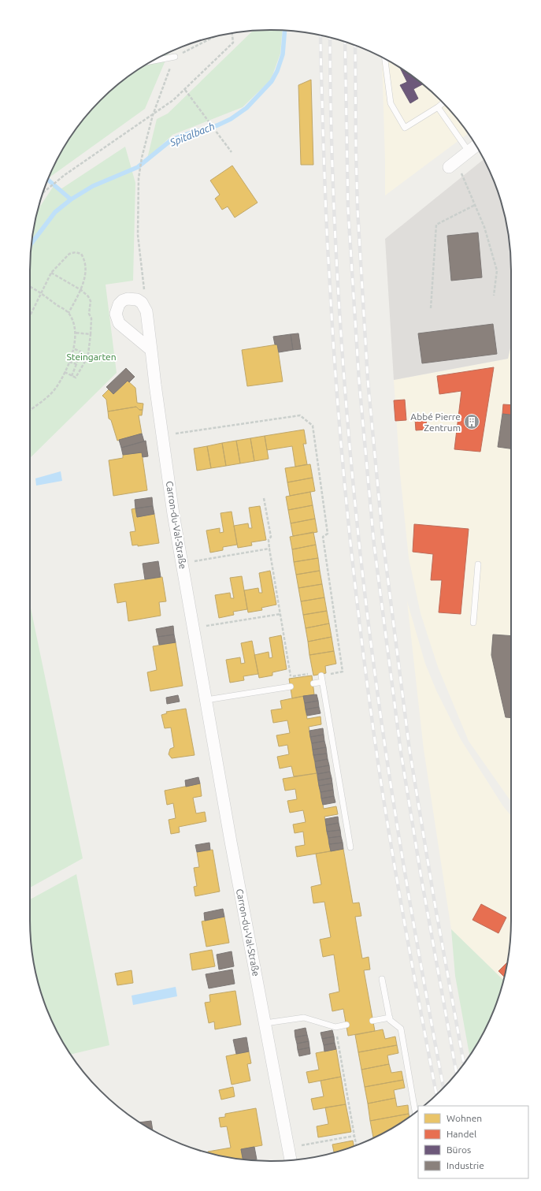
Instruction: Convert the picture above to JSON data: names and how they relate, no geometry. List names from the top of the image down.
{
  "streets": {
    "street": ["Carron-du-Val-Straße"]
  },
  "water": ["Spitalbach"],
  "parks": ["Steingarten"],
  "places": {
    "building": ["Abbé Pierre Zentrum"]
  },
  "legend": [
    "Wohnen",
    "Handel",
    "Büros",
    "Industrie"
  ]
}
